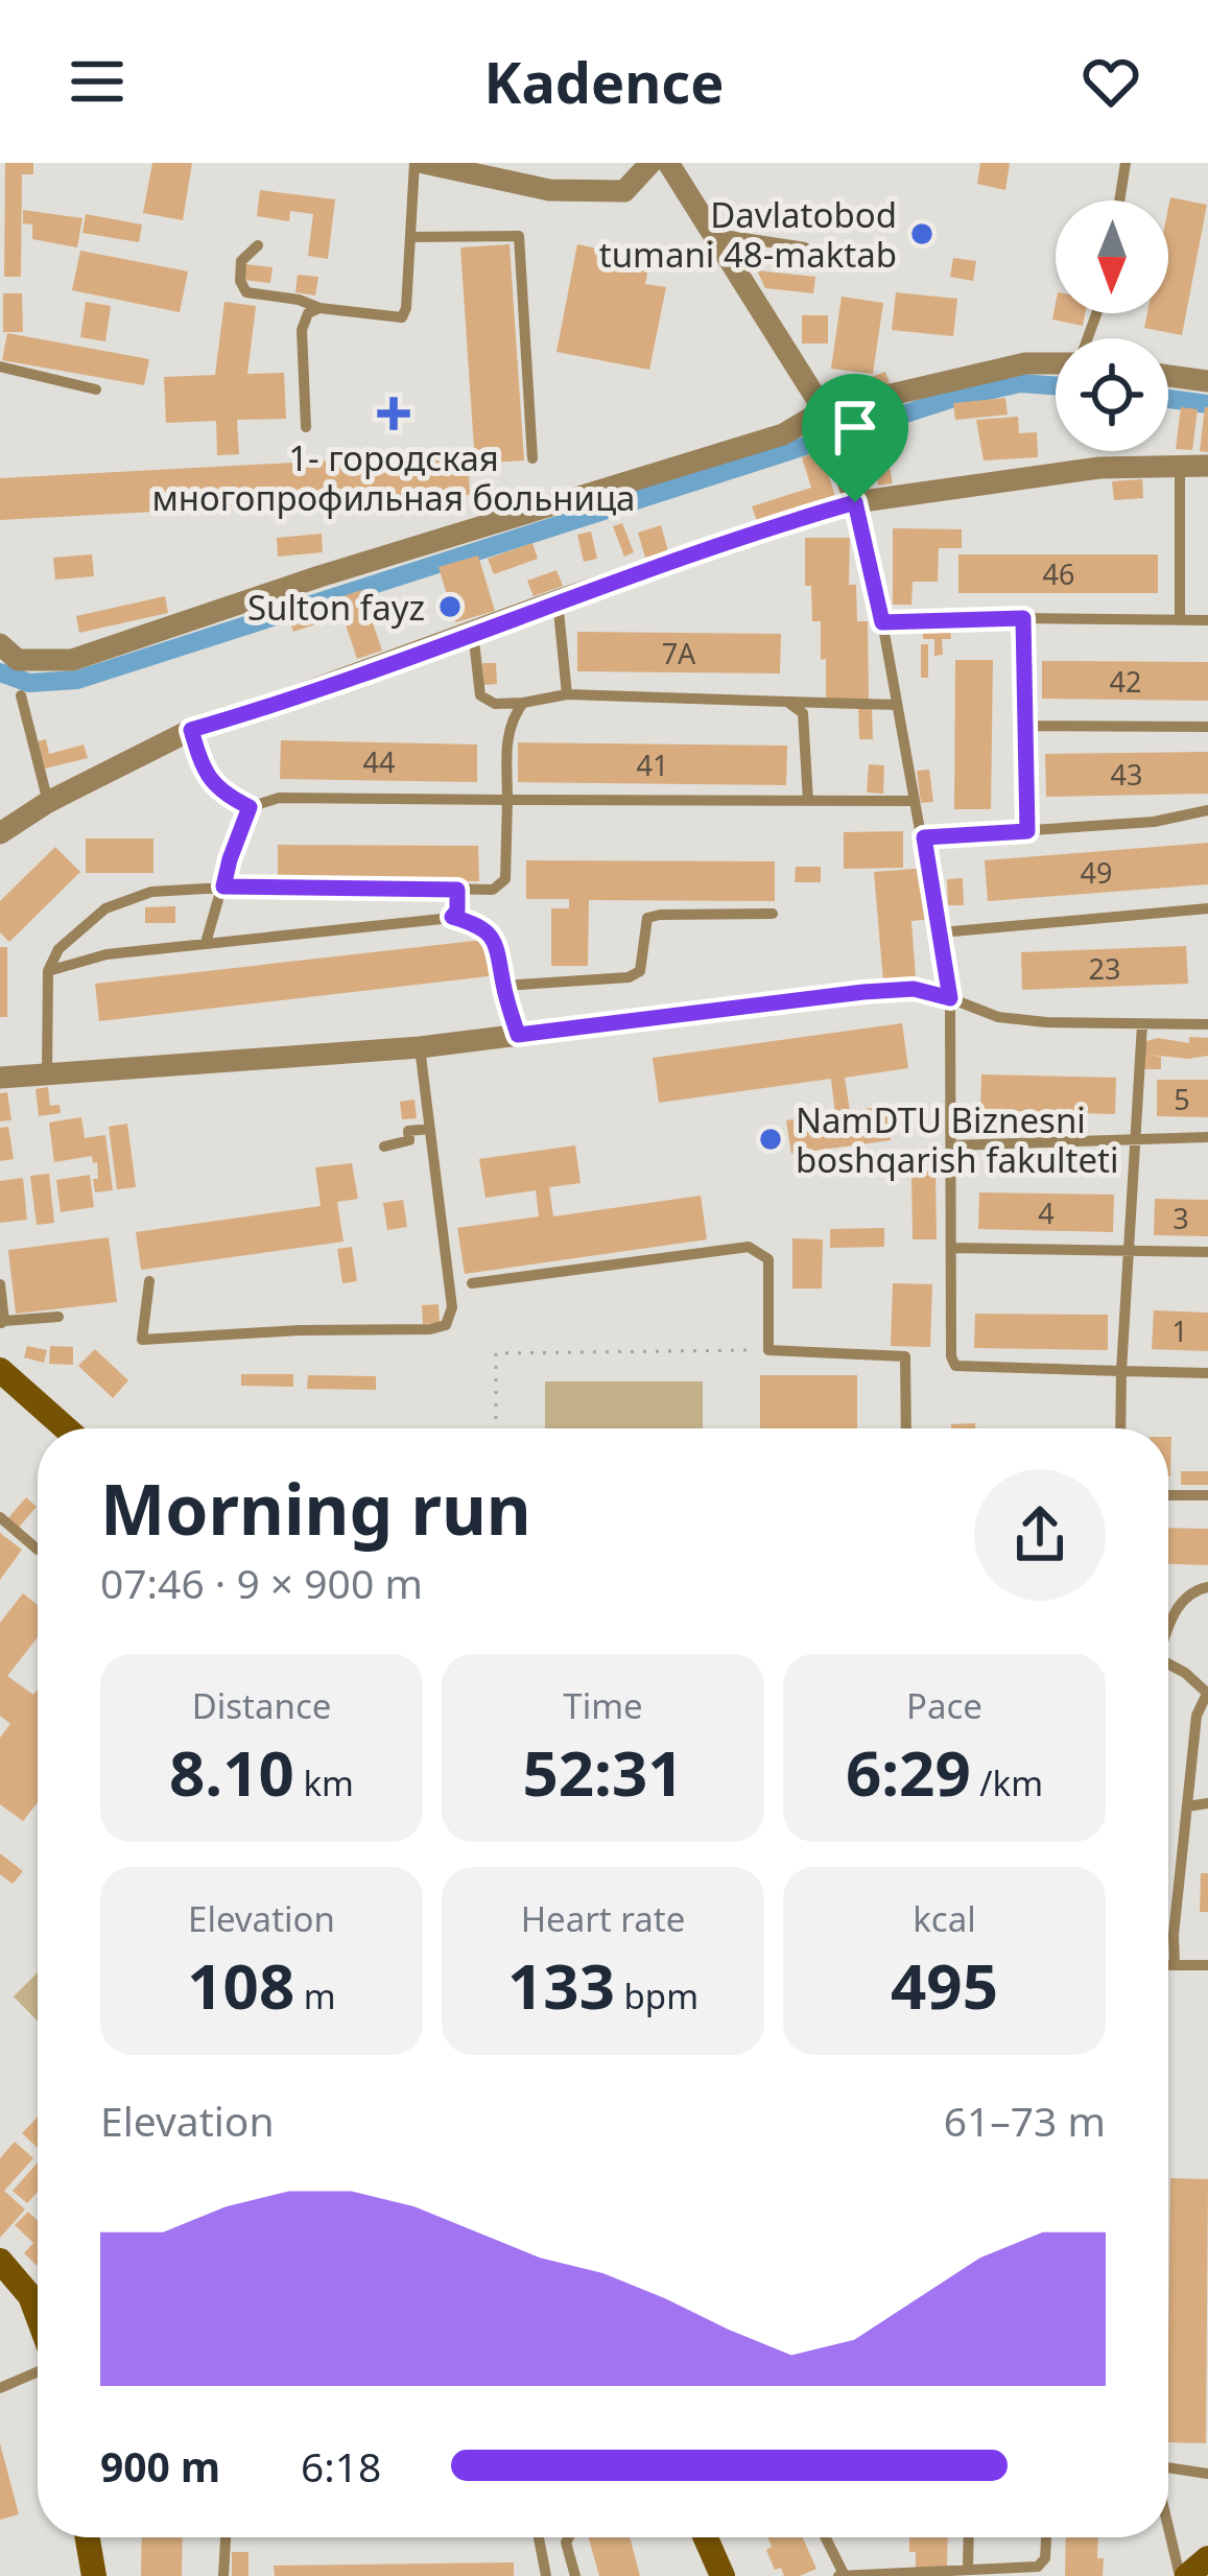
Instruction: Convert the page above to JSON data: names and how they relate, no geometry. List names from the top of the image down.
{
  "places": {
    "other": ["Davlatobod tumani 48-maktab", "Sulton fayz", "NamDTU Biznesni boshqarish fakulteti"],
    "health": ["1- городская многопрофильная больница"]
  },
  "house_numbers": [
    "46",
    "7А",
    "42",
    "44",
    "41",
    "43",
    "49",
    "23",
    "5",
    "4",
    "3",
    "1"
  ],
  "north": "bottom",
  "page": {
    "header": "Kadence",
    "heading": ["Morning run", "07:46 · 9 × 900 m"],
    "stats": [
      ["Distance", "8.10 km"],
      ["Time", "52:31"],
      ["Pace", "6:29 /km"],
      ["Elevation", "108 m"],
      ["Heart rate", "133 bpm"],
      ["kcal", "495"]
    ],
    "chart": ["Elevation", "61–73 m"],
    "list": [
      {
        "name": "900 m",
        "note": "6:18"
      }
    ]
  }
}
